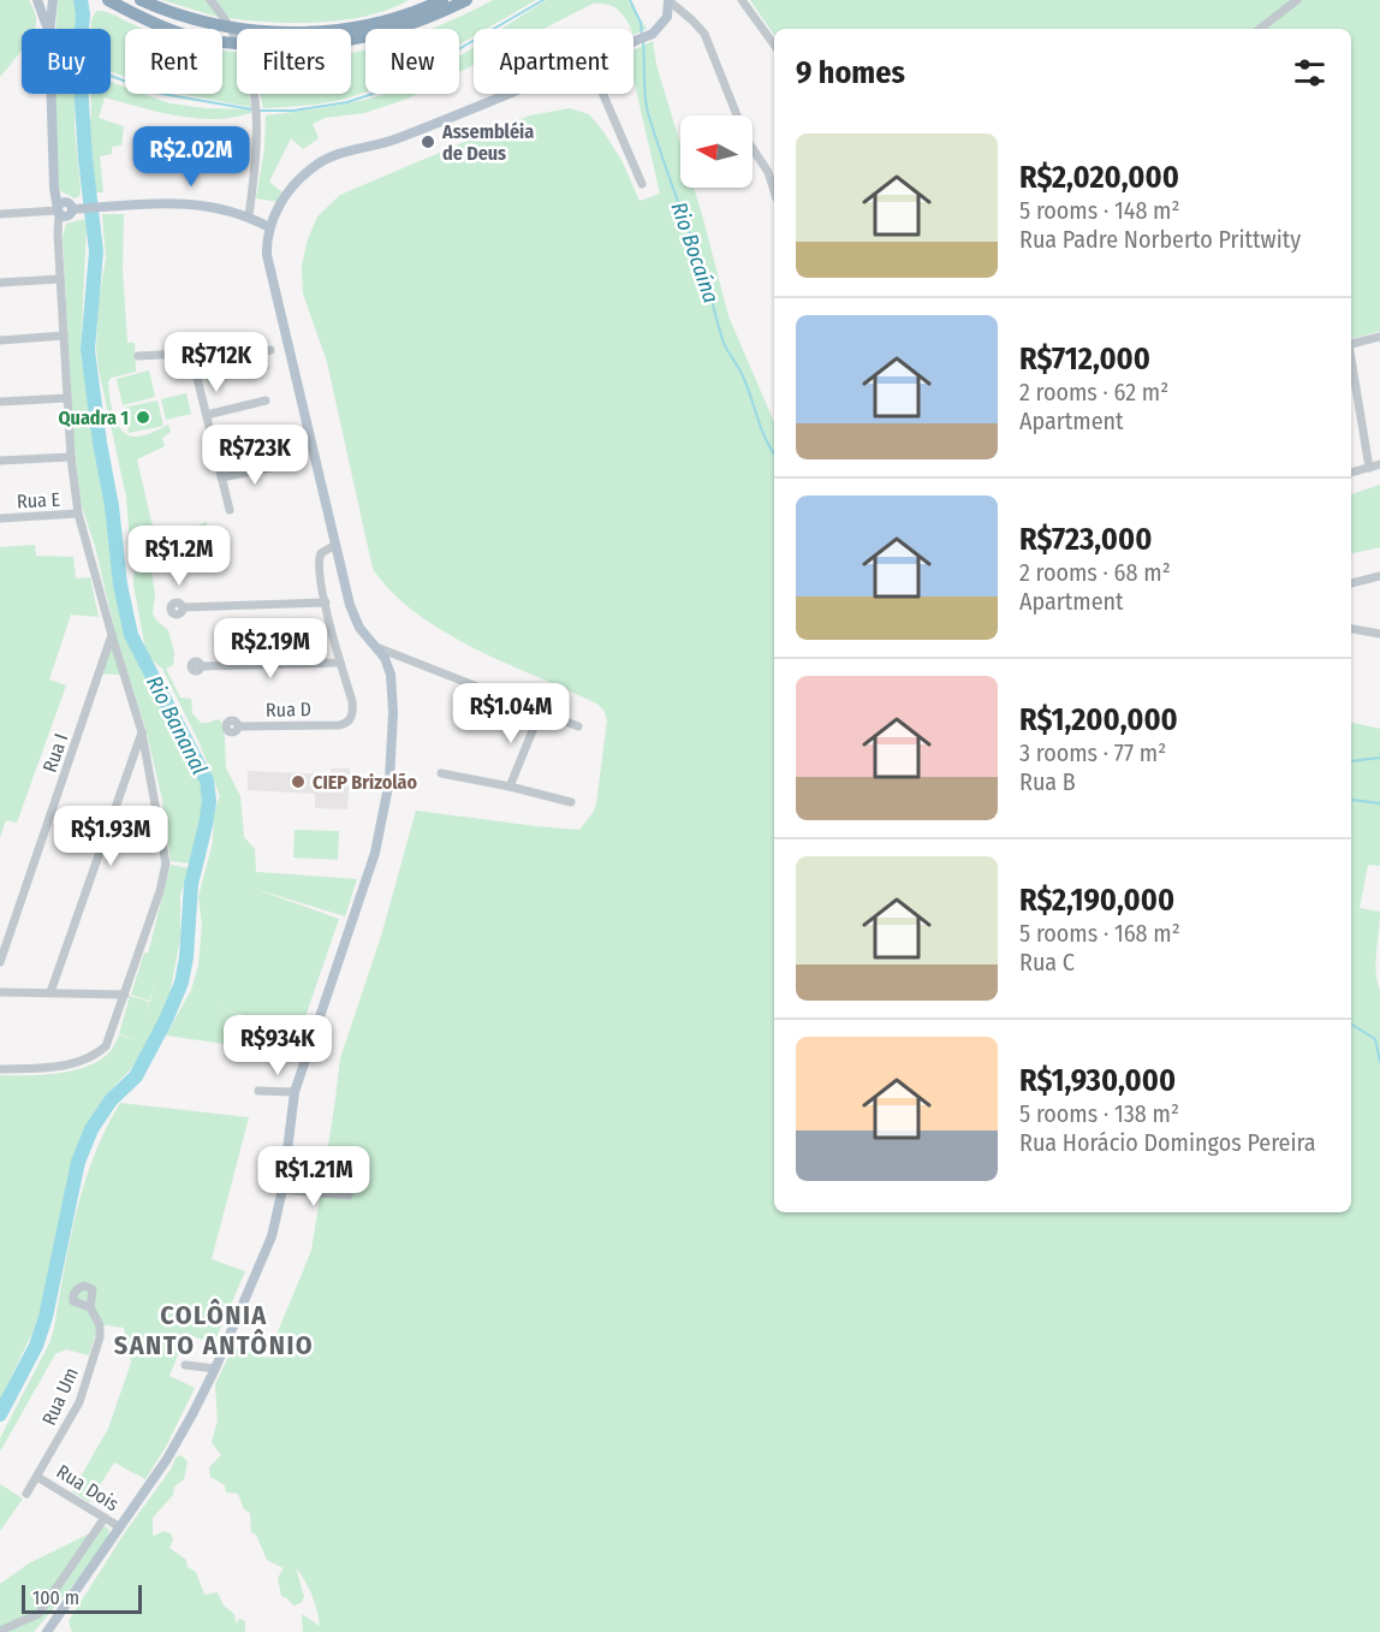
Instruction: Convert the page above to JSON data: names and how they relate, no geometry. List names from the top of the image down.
{
  "streets": {
    "street": [
      "Rua E",
      "Rua D",
      "Rua I",
      "Rua Um",
      "Rua Dois"
    ]
  },
  "crossings": [
    ["Rua Um", "Rua Dois"]
  ],
  "districts": ["COLÔNIA SANTO ANTÔNIO"],
  "water": ["Rio Bocaína", "Rio Bananal"],
  "places": ["Assembléia de Deus", "Quadra 1", "CIEP Brizolão"],
  "scale_bar": "100 m",
  "north": "left",
  "page": {
    "chip": [
      "Buy",
      "Rent",
      "Filters",
      "New",
      "Apartment"
    ],
    "heading": "9 homes",
    "list": [
      {
        "name": "R$2,020,000",
        "note": "5 rooms · 148 m² · Rua Padre Norberto Prittwity"
      },
      {
        "name": "R$712,000",
        "note": "2 rooms · 62 m² · Apartment"
      },
      {
        "name": "R$723,000",
        "note": "2 rooms · 68 m² · Apartment"
      },
      {
        "name": "R$1,200,000",
        "note": "3 rooms · 77 m² · Rua B"
      },
      {
        "name": "R$2,190,000",
        "note": "5 rooms · 168 m² · Rua C"
      },
      {
        "name": "R$1,930,000",
        "note": "5 rooms · 138 m² · Rua Horácio Domingos Pereira"
      }
    ],
    "price": [
      "R$2.02M",
      "R$712K",
      "R$723K",
      "R$1.2M",
      "R$2.19M",
      "R$1.04M",
      "R$1.93M",
      "R$934K",
      "R$1.21M"
    ],
    "scale": "100 m"
  }
}
